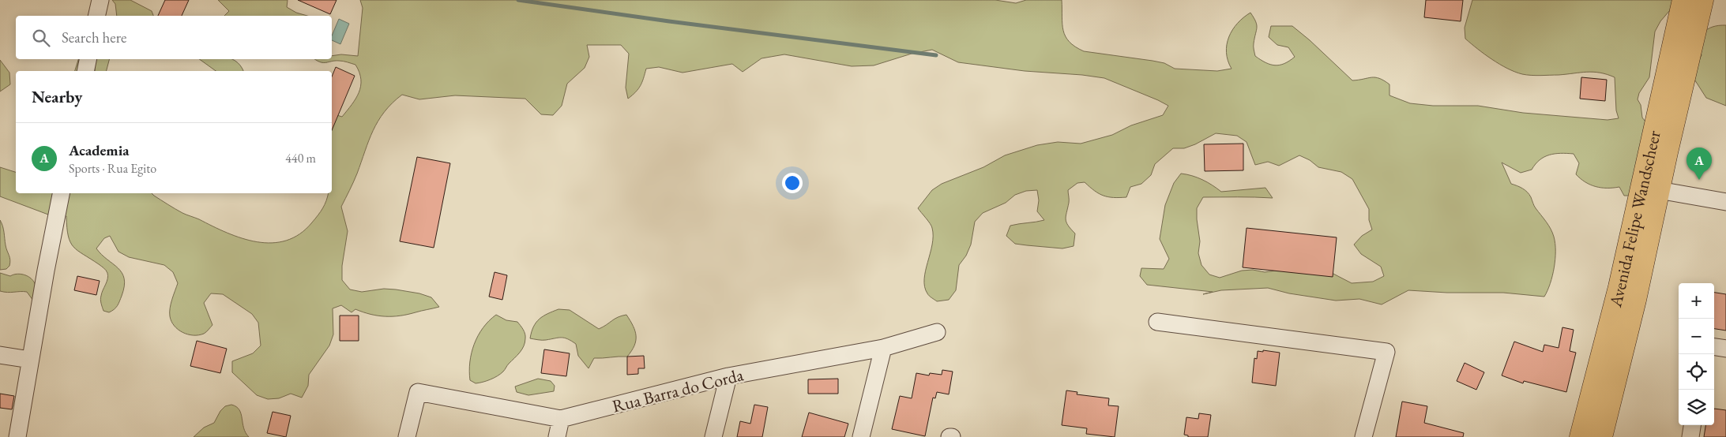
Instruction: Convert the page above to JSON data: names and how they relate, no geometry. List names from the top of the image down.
{
  "streets": {
    "main road": ["Avenida Felipe Wandscheer"],
    "street": ["Rua Barra do Corda"]
  },
  "page": {
    "search": "Search here",
    "heading": "Nearby",
    "list": [
      {
        "mark": "A",
        "name": "Academia",
        "note": "Sports · Rua Egito",
        "value": "440 m"
      }
    ],
    "pins": "A",
    "map_buttons": ["+", "−"]
  }
}
